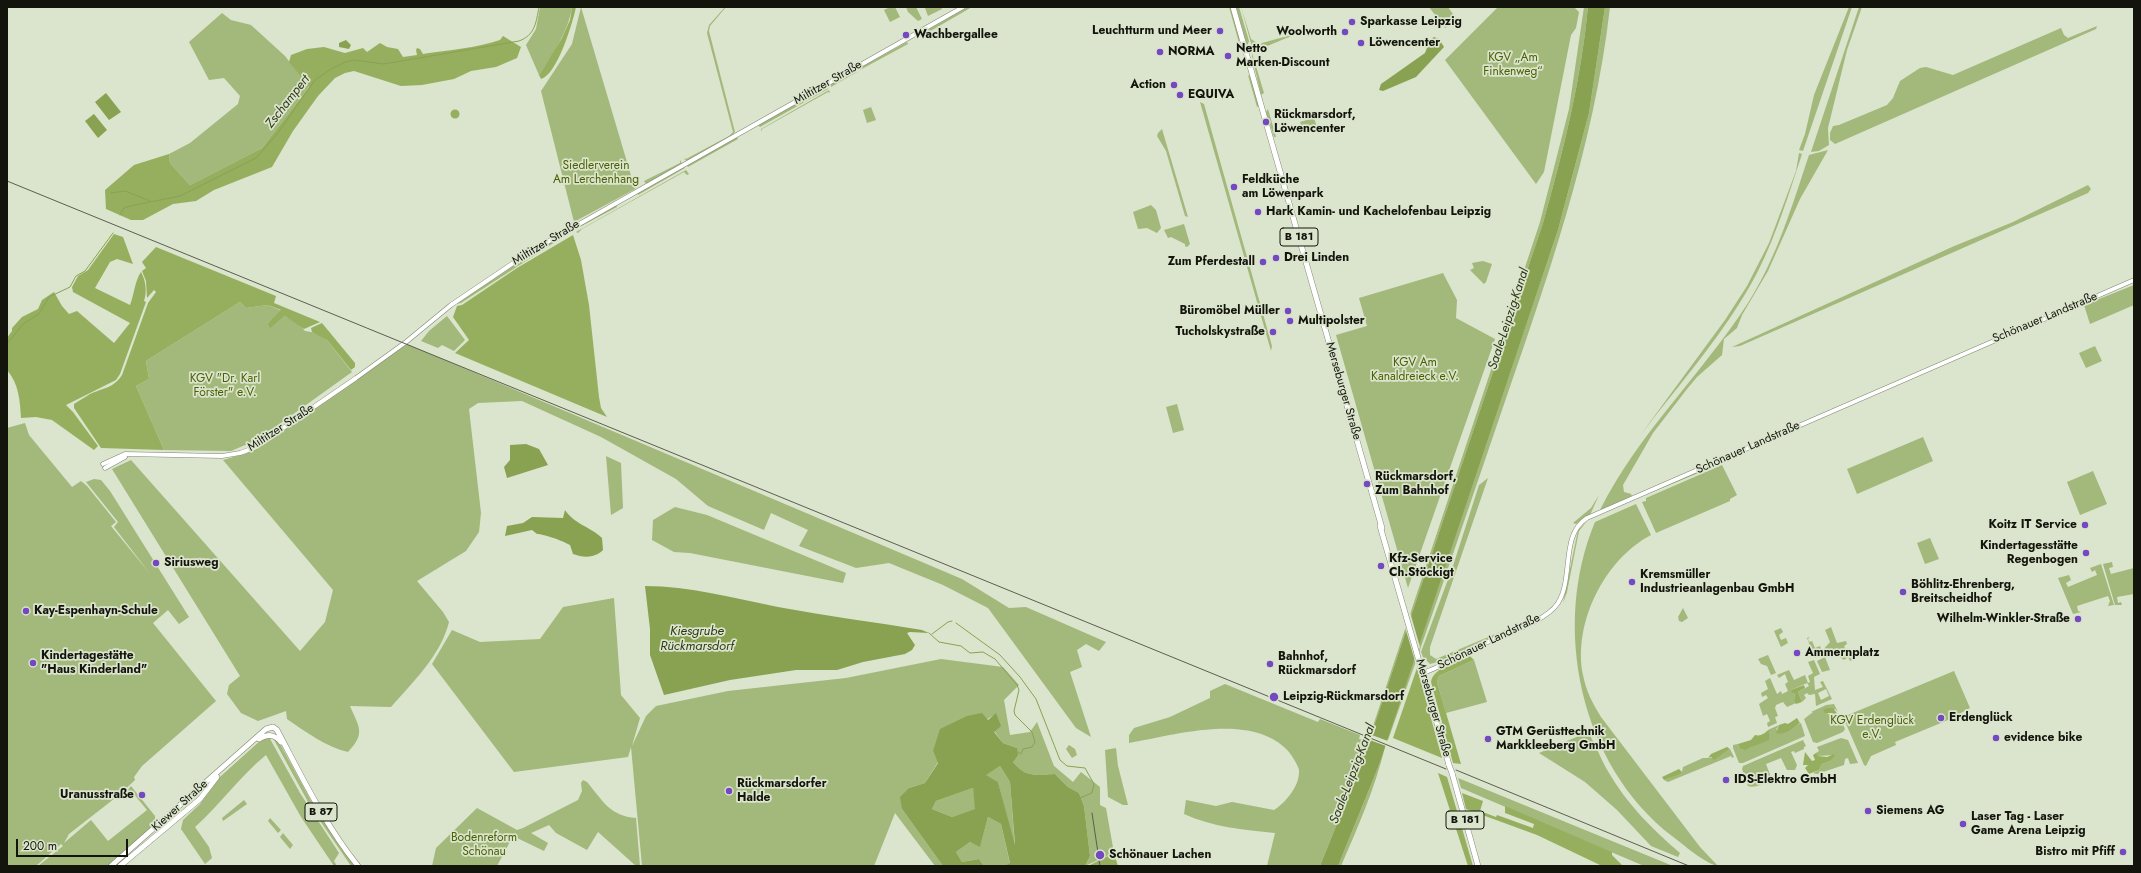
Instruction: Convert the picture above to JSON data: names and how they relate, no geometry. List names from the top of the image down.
{
  "streets": {
    "main road": [
      "B 181",
      "Merseburger Straße",
      "Kiewer Straße",
      "B 87"
    ],
    "street": ["Miltitzer Straße", "Schönauer Landstraße"]
  },
  "crossings": [
    ["Schönauer Landstraße", "Merseburger Straße"],
    ["Kiewer Straße", "B 87"]
  ],
  "water": ["Zschampert", "Saale-Leipzig-Kanal", "Kiesgrube Rückmarsdorf"],
  "parks": [
    "KGV „Am Finkenweg“",
    "Siedlerverein Am Lerchenhang",
    "KGV Am Kanaldreieck e.V.",
    "KGV \"Dr. Karl Förster\" e.V.",
    "KGV Erdenglück e.V.",
    "Bodenreform Schönau"
  ],
  "places": [
    "Sparkasse Leipzig",
    "Leuchtturm und Meer",
    "Woolworth",
    "Wachbergallee",
    "Löwencenter",
    "NORMA",
    "Netto Marken-Discount",
    "Action",
    "EQUIVA",
    "Rückmarsdorf, Löwencenter",
    "Feldküche am Löwenpark",
    "Hark Kamin- und Kachelofenbau Leipzig",
    "Drei Linden",
    "Zum Pferdestall",
    "Büromöbel Müller",
    "Multipolster",
    "Tucholskystraße",
    "Rückmarsdorf, Zum Bahnhof",
    "Koitz IT Service",
    "Kindertagesstätte Regenbogen",
    "Siriusweg",
    "Kfz-Service Ch.Stöckigt",
    "Kremsmüller Industrieanlagenbau GmbH",
    "Böhlitz-Ehrenberg, Breitscheidhof",
    "Kay-Espenhayn-Schule",
    "Wilhelm-Winkler-Straße",
    "Ammernplatz",
    "Kindertagestätte \"Haus Kinderland\"",
    "Bahnhof, Rückmarsdorf",
    "Leipzig-Rückmarsdorf",
    "Erdenglück",
    "evidence bike",
    "GTM Gerüsttechnik Markkleeberg GmbH",
    "IDS-Elektro GmbH",
    "Rückmarsdorfer Halde",
    "Uranusstraße",
    "Siemens AG",
    "Laser Tag - Laser Game Arena Leipzig",
    "Bistro mit Pfiff",
    "Schönauer Lachen"
  ],
  "scale_bar": "200 m"
}
